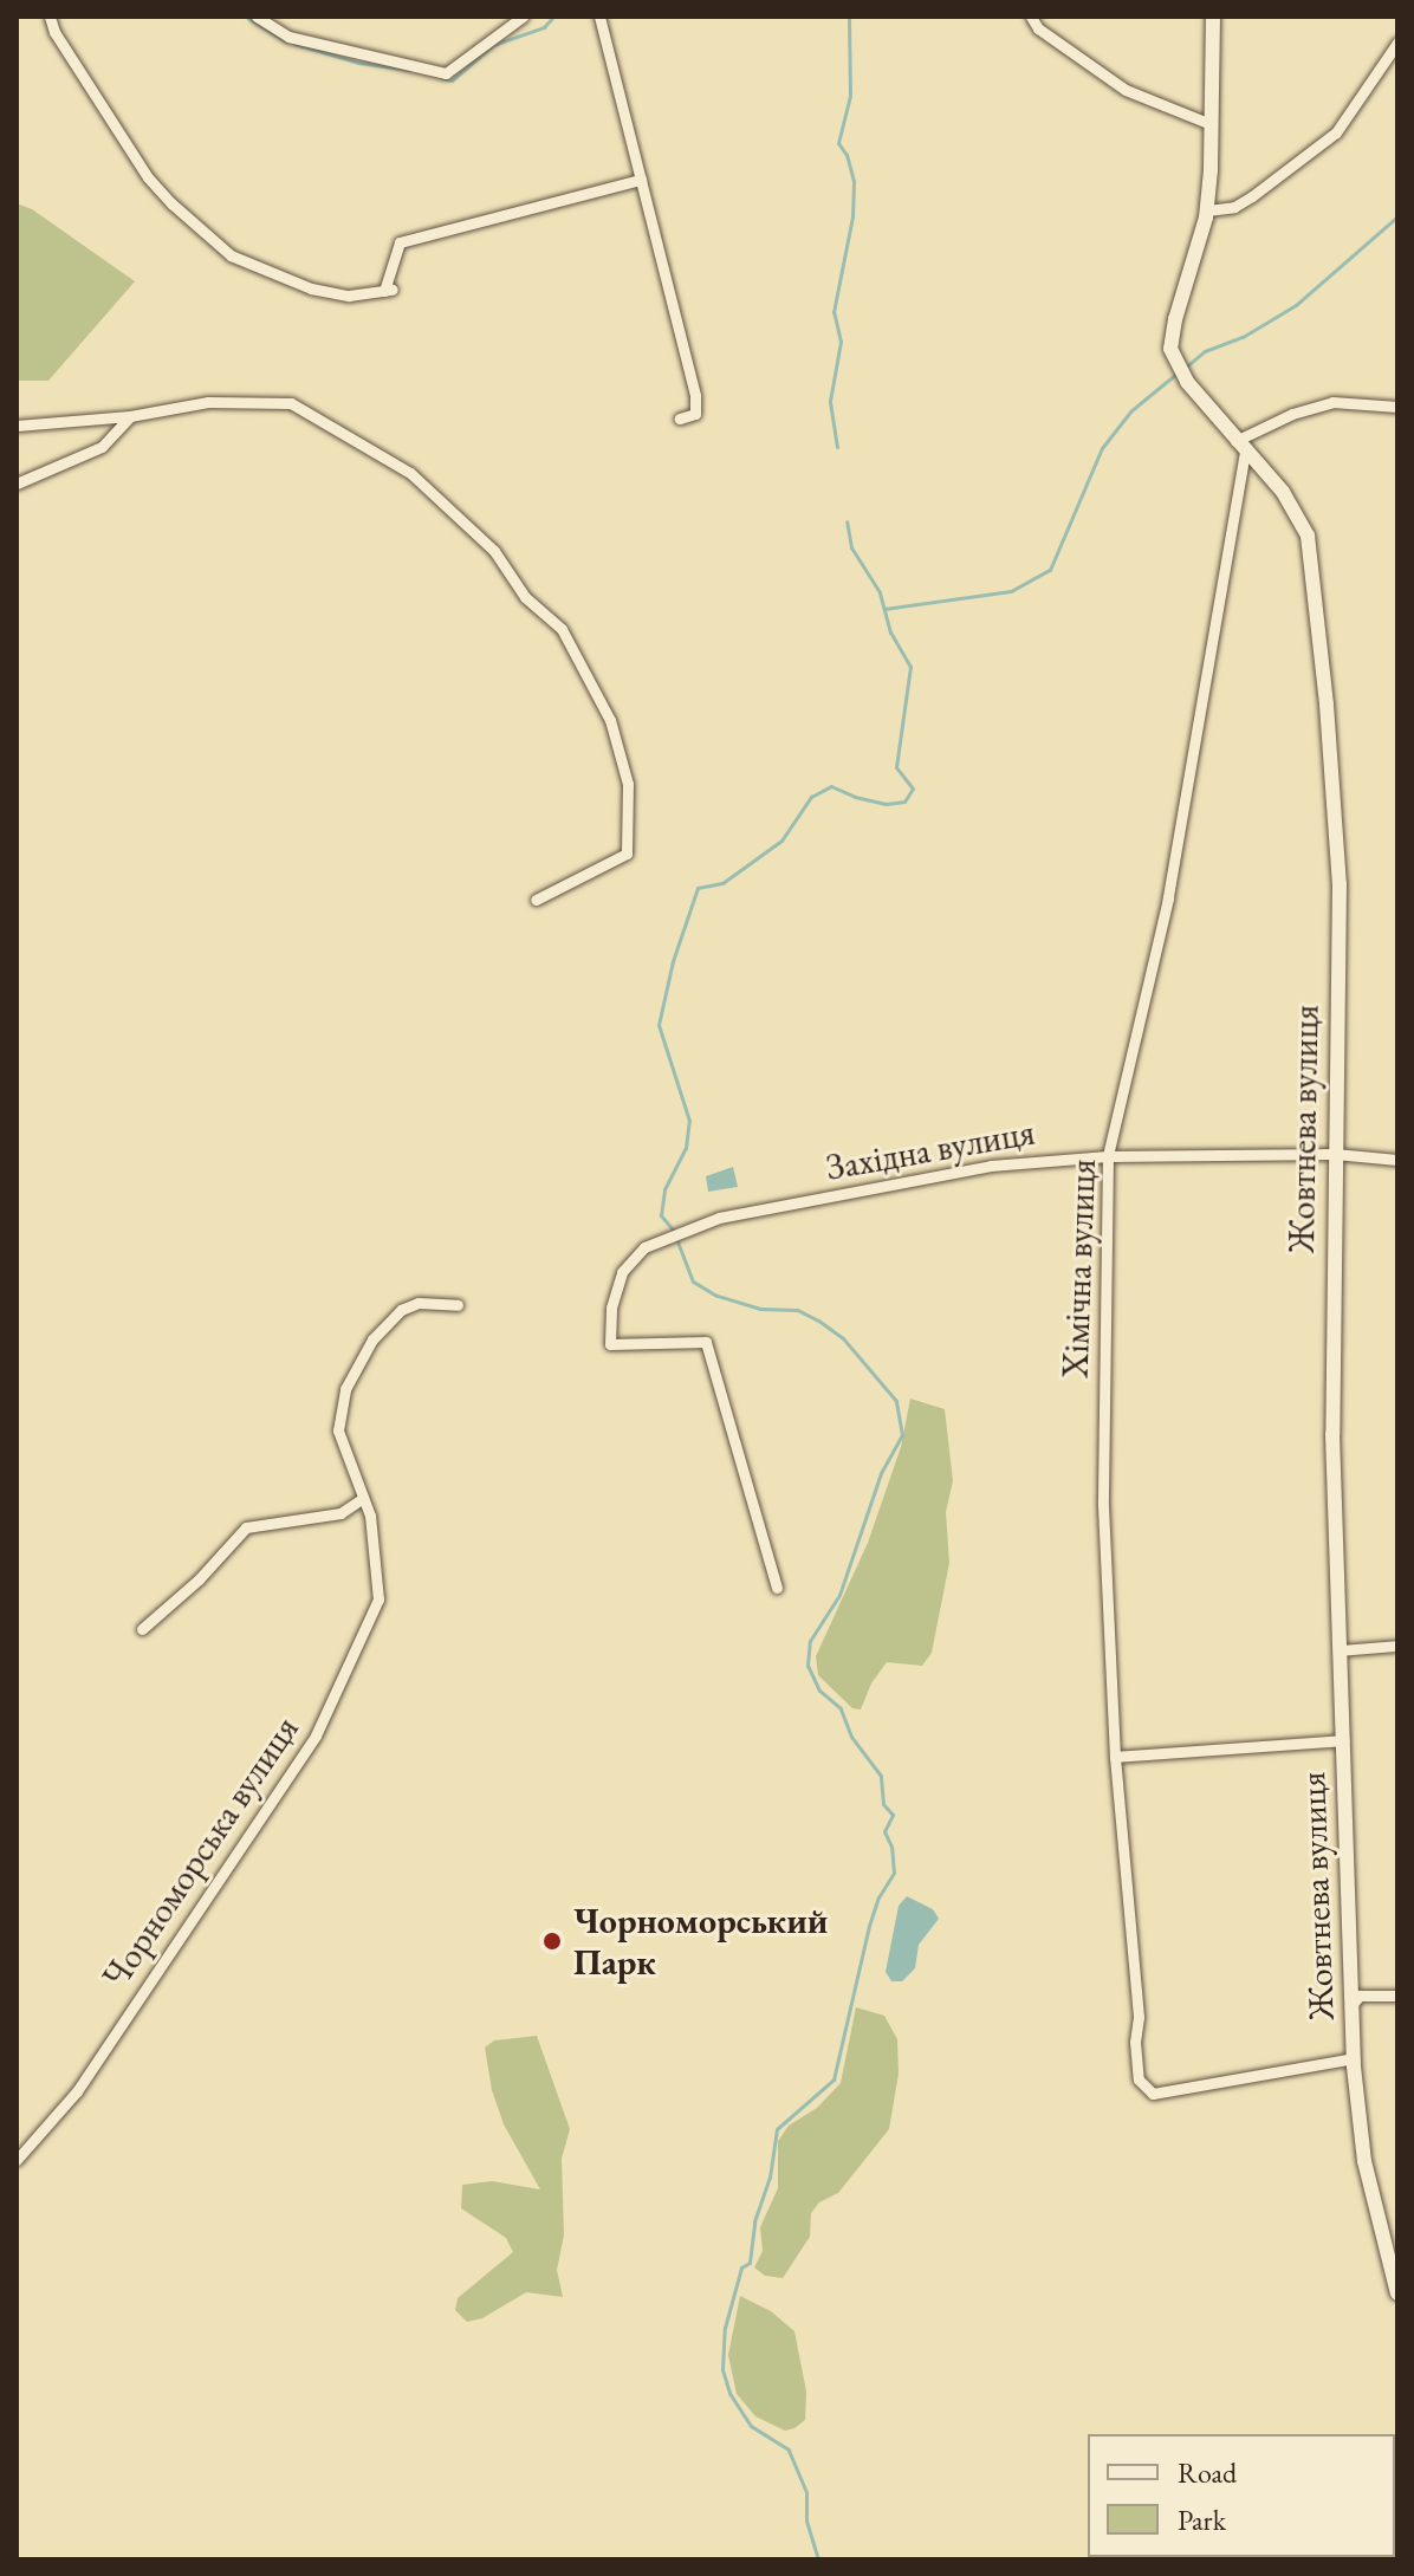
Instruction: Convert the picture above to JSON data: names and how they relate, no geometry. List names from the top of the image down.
{
  "streets": {
    "main road": ["Жовтнева вулиця"],
    "street": ["Західна вулиця", "Хімічна вулиця", "Чорноморська вулиця"]
  },
  "crossings": [
    ["Жовтнева вулиця", "Західна вулиця"],
    ["Жовтнева вулиця", "Хімічна вулиця"],
    ["Західна вулиця", "Хімічна вулиця"]
  ],
  "places": ["Чорноморський Парк"],
  "legend": ["Road", "Park"]
}
